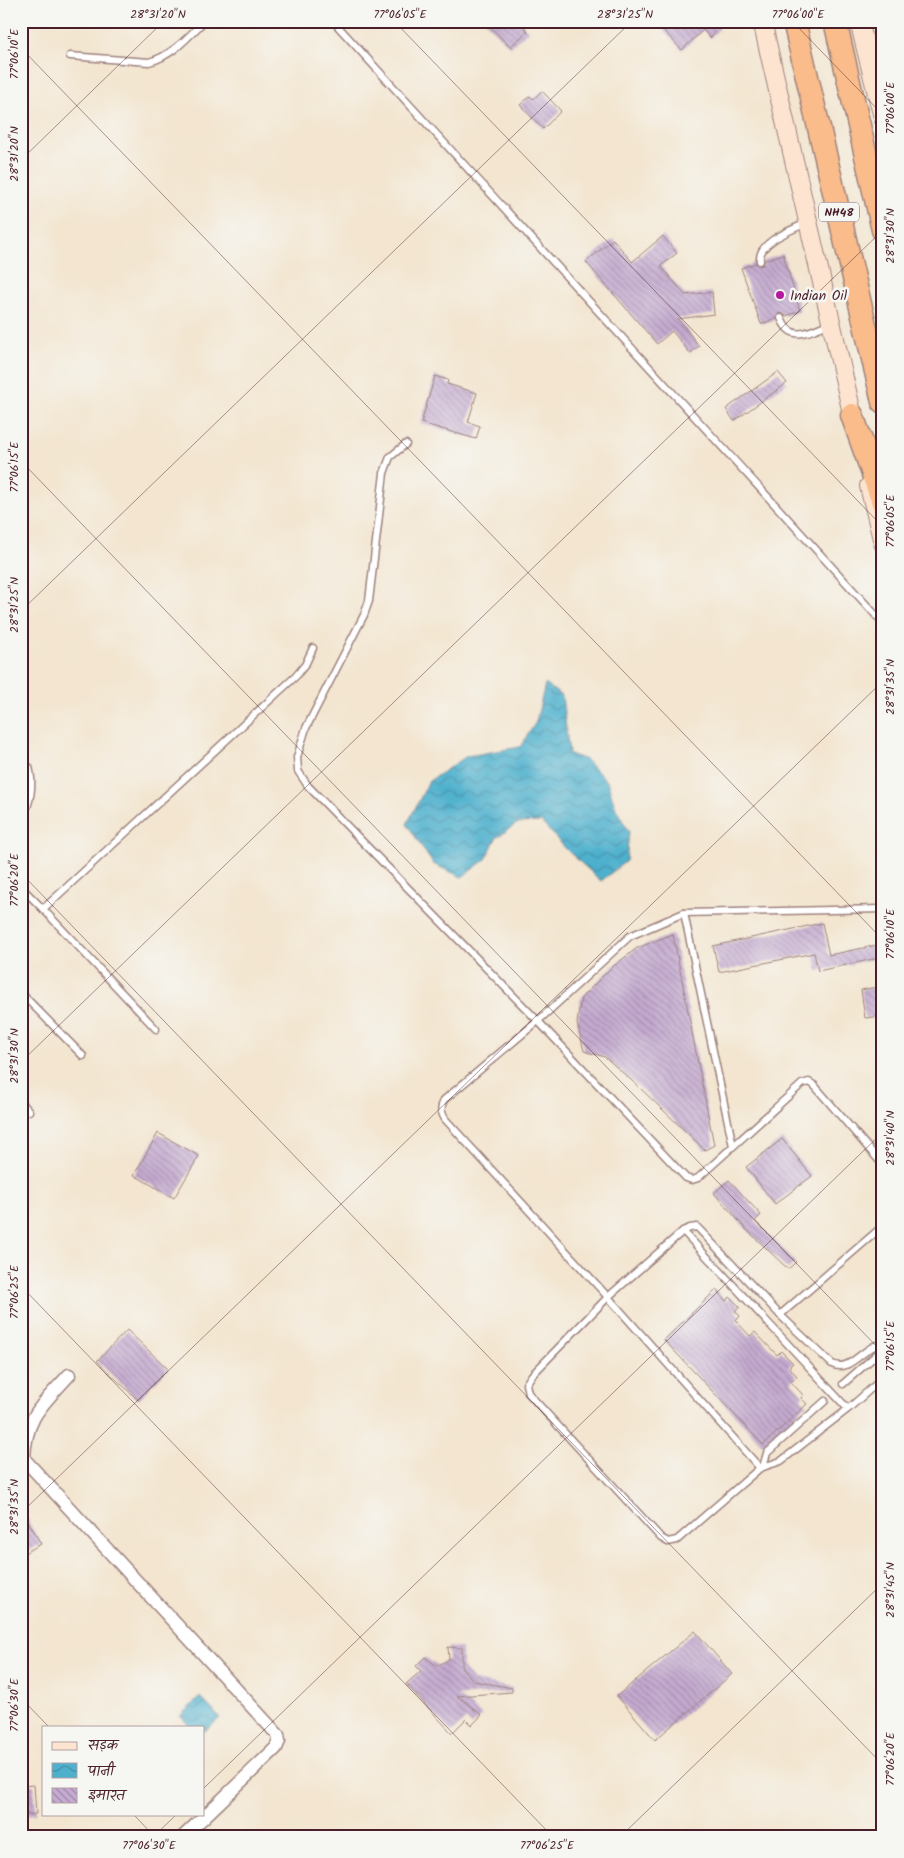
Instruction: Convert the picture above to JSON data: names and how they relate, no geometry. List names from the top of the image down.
{
  "streets": {
    "highway": ["NH48"]
  },
  "places": ["Indian Oil"],
  "legend": ["सड़क", "पानी", "इमारत"],
  "coordinates": [
    "28°31'20\"N",
    "77°06'05\"E",
    "28°31'25\"N",
    "77°06'00\"E",
    "77°06'10\"E",
    "28°31'30\"N",
    "77°06'15\"E",
    "28°31'35\"N",
    "77°06'20\"E",
    "28°31'40\"N",
    "77°06'25\"E",
    "28°31'45\"N",
    "77°06'30\"E"
  ]
}
